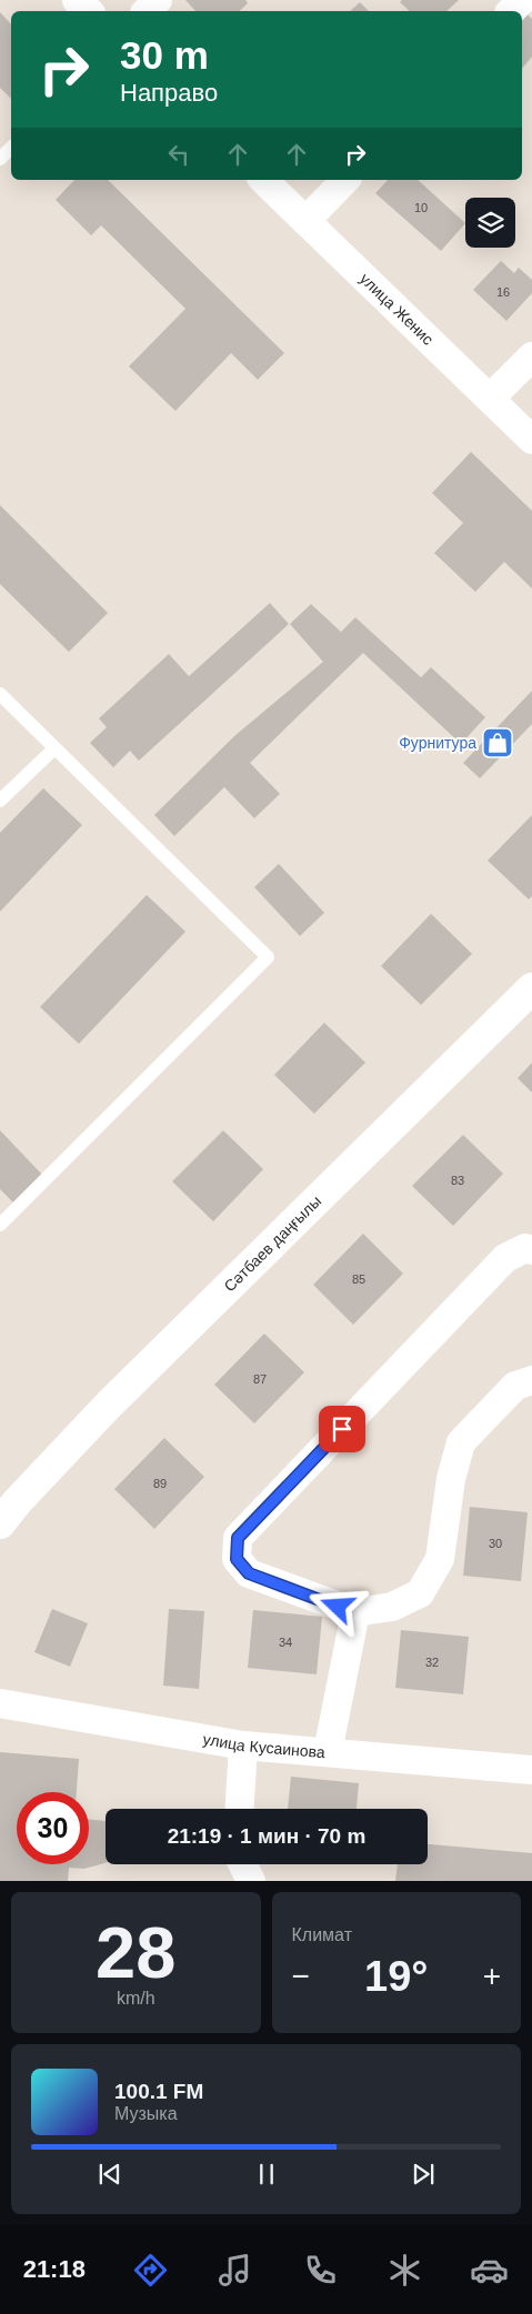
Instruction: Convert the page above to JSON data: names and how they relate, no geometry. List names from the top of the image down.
{
  "streets": {
    "street": ["улица Женис", "Сәтбаев даңғылы", "улица Кусаинова"]
  },
  "places": {
    "shop": ["Фурнитура"]
  },
  "house_numbers": [
    "10",
    "16",
    "83",
    "85",
    "87",
    "89",
    "30",
    "34",
    "32"
  ],
  "page": {
    "turn": ["30 m", "Направо"],
    "limit": "30",
    "trip": "21:19 · 1 мин · 70 m",
    "tile": [
      ["28", "km/h"],
      "Климат"
    ],
    "heat": ["−", "19°", "+"],
    "song": ["100.1 FM", "Музыка"],
    "tabs": "21:18"
  }
}
